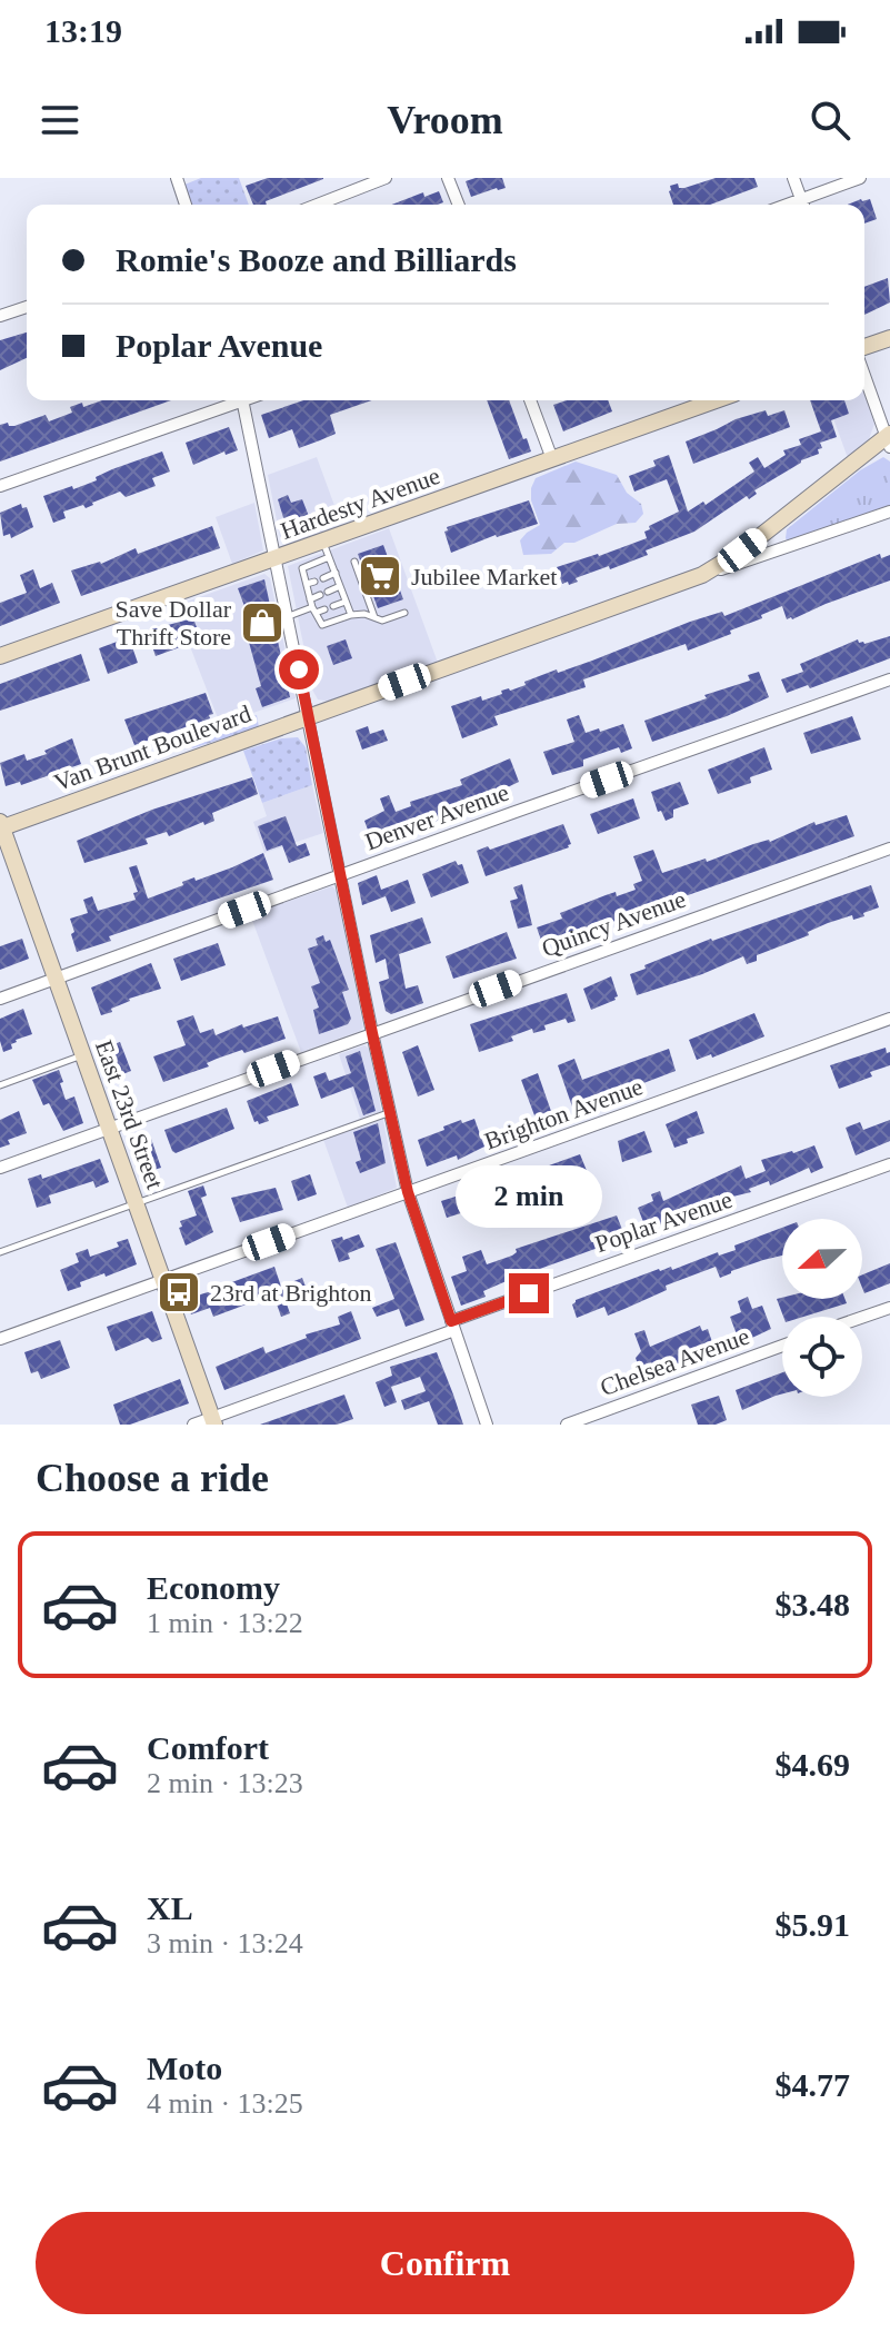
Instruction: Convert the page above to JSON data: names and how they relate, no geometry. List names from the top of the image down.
{
  "streets": {
    "main road": ["Hardesty Avenue", "Van Brunt Boulevard", "East 23rd Street"],
    "street": [
      "Denver Avenue",
      "Quincy Avenue",
      "Brighton Avenue",
      "Poplar Avenue",
      "Chelsea Avenue"
    ]
  },
  "crossings": [
    ["Van Brunt Boulevard", "East 23rd Street"],
    ["Denver Avenue", "East 23rd Street"],
    ["Quincy Avenue", "East 23rd Street"],
    ["Brighton Avenue", "East 23rd Street"],
    ["East 23rd Street", "Poplar Avenue"]
  ],
  "places": {
    "supermarket": ["Jubilee Market"],
    "shop": ["Save Dollar Thrift Store"],
    "bus stop": ["23rd at Brighton"]
  },
  "north": "left",
  "page": {
    "status": "13:19",
    "header": "Vroom",
    "banner": ["Romie's Booze and Billiards", "Poplar Avenue"],
    "bubble": "2 min",
    "heading": "Choose a ride",
    "list": [
      {
        "name": "Economy",
        "note": "1 min · 13:22",
        "value": "$3.48"
      },
      {
        "name": "Comfort",
        "note": "2 min · 13:23",
        "value": "$4.69"
      },
      {
        "name": "XL",
        "note": "3 min · 13:24",
        "value": "$5.91"
      },
      {
        "name": "Moto",
        "note": "4 min · 13:25",
        "value": "$4.77"
      }
    ],
    "buttons": "Confirm"
  }
}
